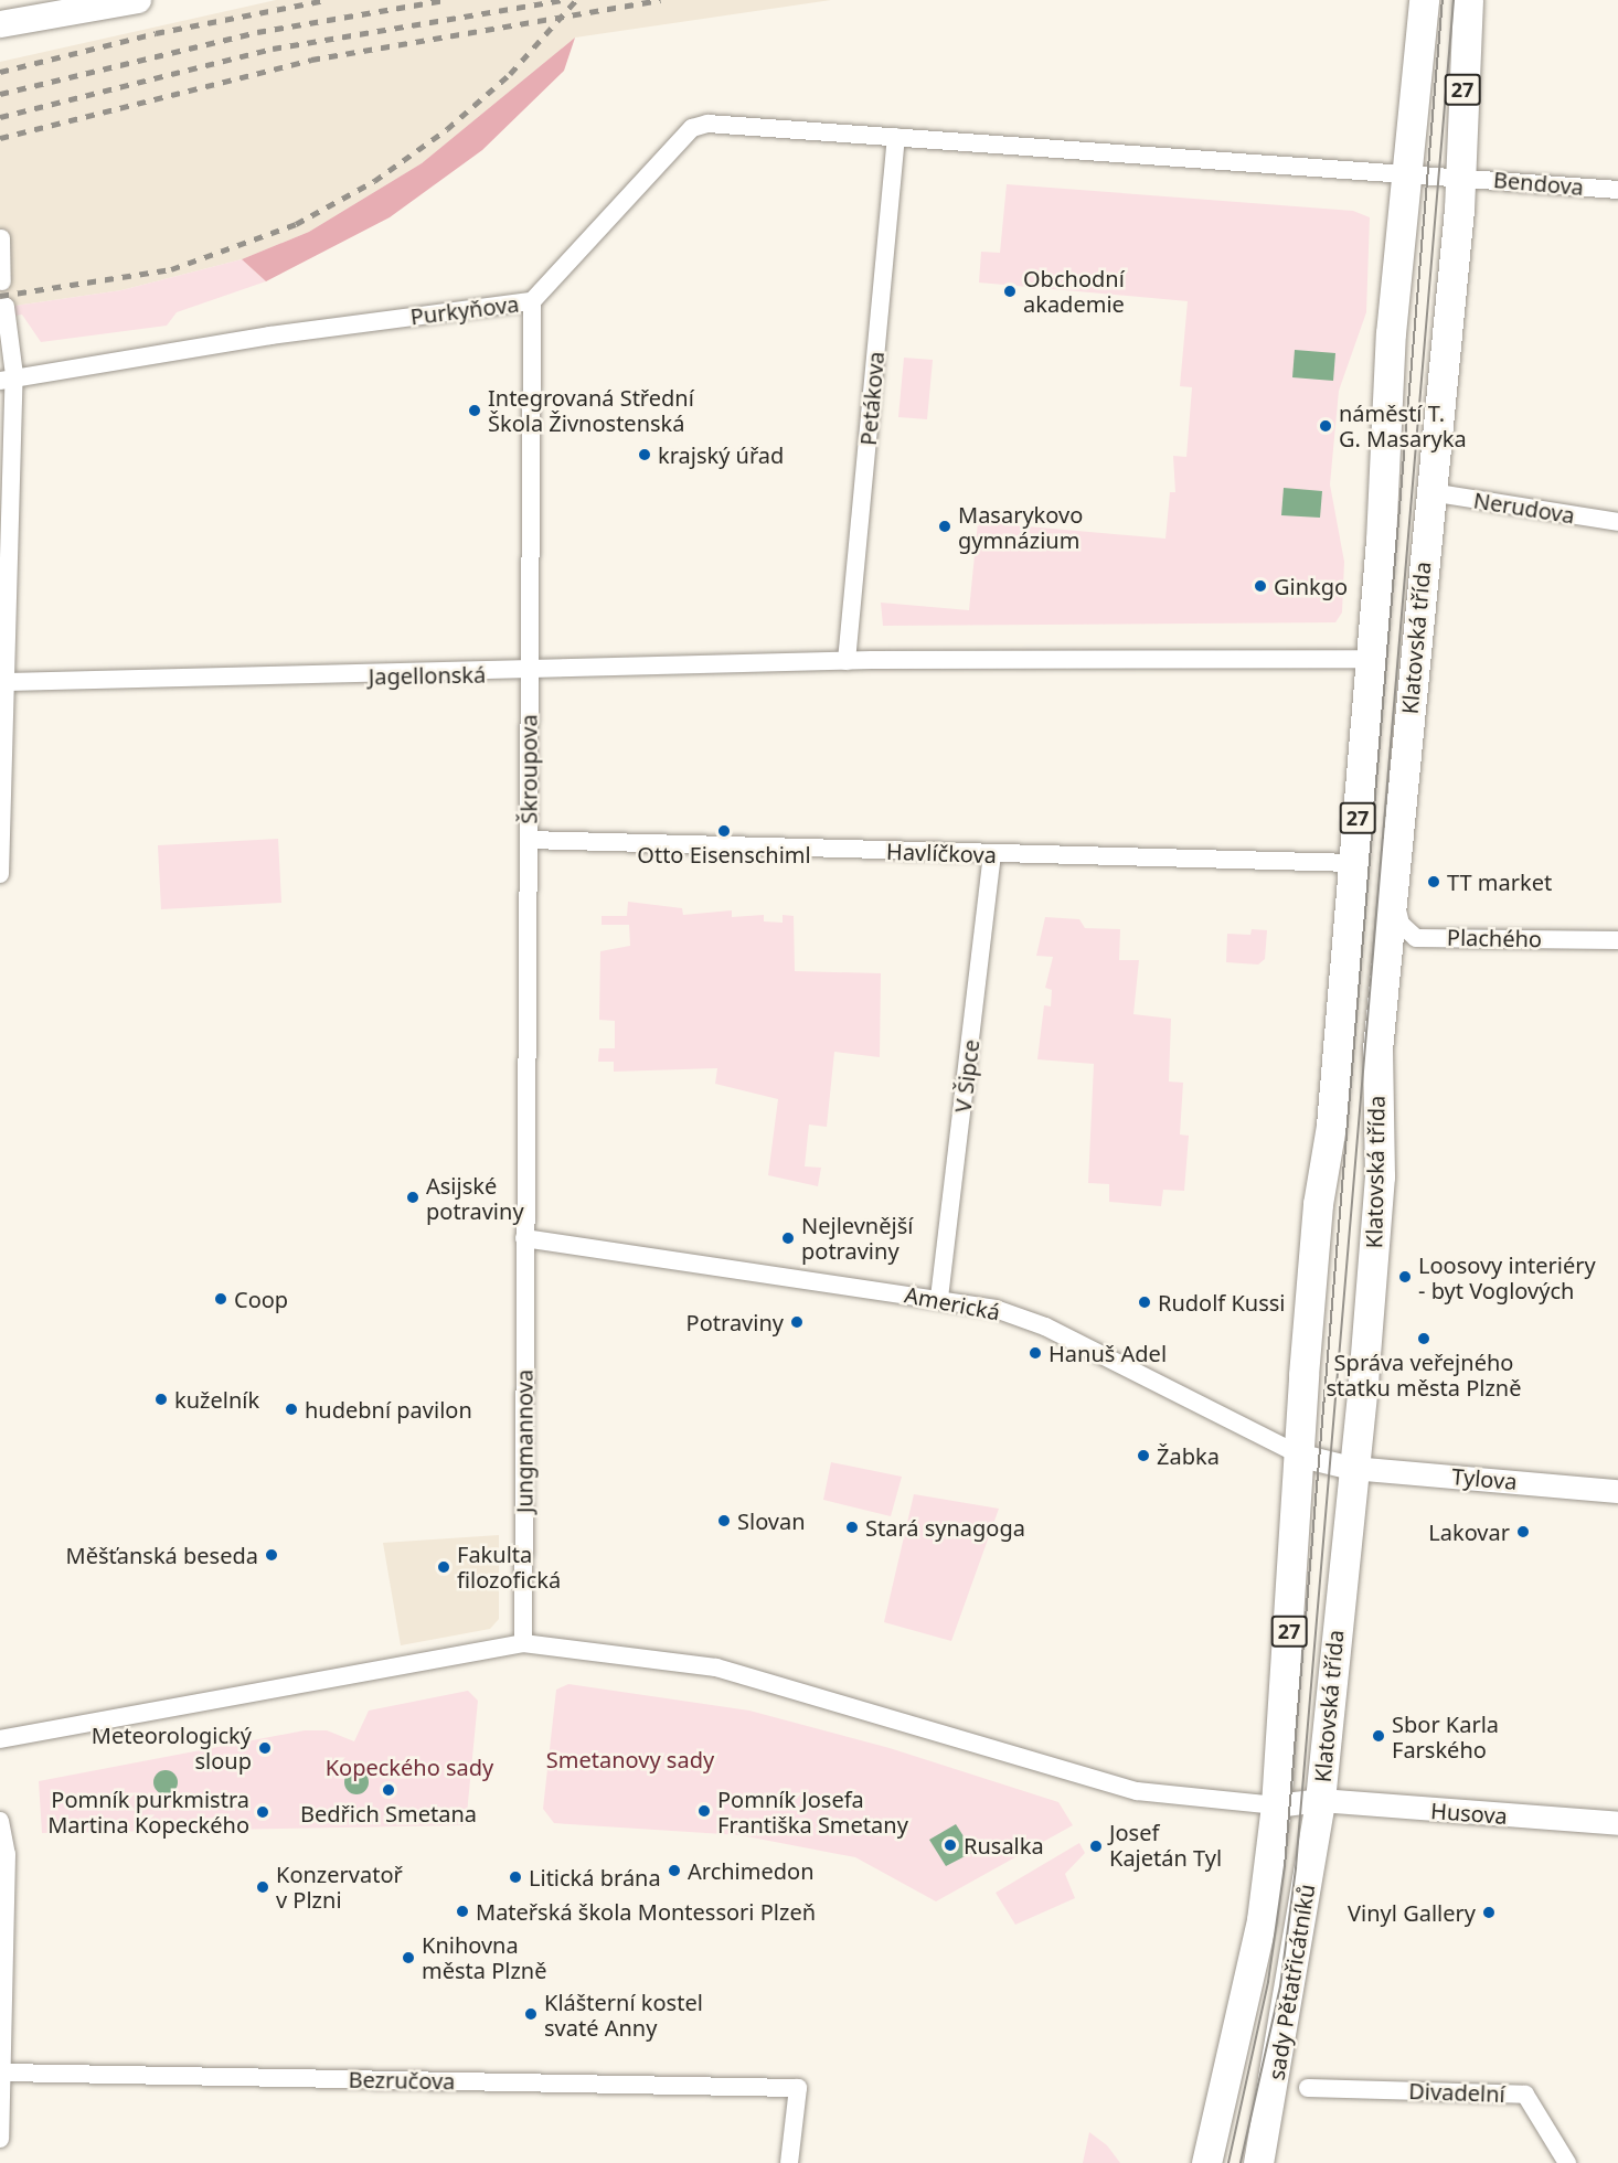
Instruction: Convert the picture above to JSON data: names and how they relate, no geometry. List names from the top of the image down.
{
  "streets": {
    "main road": ["27", "Klatovská třída", "sady Pětatřicátníků"],
    "street": [
      "Bendova",
      "Purkyňova",
      "Petákova",
      "Nerudova",
      "Jagellonská",
      "Škroupova",
      "Havlíčkova",
      "Plachého",
      "V Šipce",
      "Americká",
      "Jungmannova",
      "Tylova",
      "Husova",
      "Bezručova",
      "Divadelní"
    ]
  },
  "crossings": [
    ["Bendova", "Klatovská třída"],
    ["Purkyňova", "Petákova"],
    ["Purkyňova", "Škroupova"],
    ["Petákova", "Jagellonská"],
    ["Nerudova", "Klatovská třída"],
    ["Klatovská třída", "Havlíčkova"],
    ["Klatovská třída", "Plachého"],
    ["Klatovská třída", "Americká"],
    ["Klatovská třída", "Tylova"],
    ["Klatovská třída", "Husova"],
    ["Klatovská třída", "sady Pětatřicátníků"],
    ["Jagellonská", "Škroupova"],
    ["Škroupova", "Havlíčkova"],
    ["Škroupova", "Americká"],
    ["Škroupova", "Jungmannova"],
    ["Havlíčkova", "V Šipce"],
    ["V Šipce", "Americká"],
    ["Americká", "Jungmannova"],
    ["Americká", "Tylova"],
    ["Husova", "sady Pětatřicátníků"]
  ],
  "parks": ["Smetanovy sady", "Kopeckého sady"],
  "places": [
    "Obchodní akademie",
    "Integrovaná Střední Škola Živnostenská",
    "náměstí T. G. Masaryka",
    "krajský úřad",
    "Masarykovo gymnázium",
    "Ginkgo",
    "Otto Eisenschiml",
    "TT market",
    "Asijské potraviny",
    "Nejlevnější potraviny",
    "Loosovy interiéry - byt Voglových",
    "Coop",
    "Rudolf Kussi",
    "Potraviny",
    "Správa veřejného statku města Plzně",
    "Hanuš Adel",
    "kuželník",
    "hudební pavilon",
    "Žabka",
    "Slovan",
    "Stará synagoga",
    "Lakovar",
    "Měšťanská beseda",
    "Fakulta filozofická",
    "Sbor Karla Farského",
    "Meteorologický sloup",
    "Bedřich Smetana",
    "Pomník Josefa Františka Smetany",
    "Pomník purkmistra Martina Kopeckého",
    "Rusalka",
    "Josef Kajetán Tyl",
    "Archimedon",
    "Litická brána",
    "Konzervatoř v Plzni",
    "Mateřská škola Montessori Plzeň",
    "Vinyl Gallery",
    "Knihovna města Plzně",
    "Klášterní kostel svaté Anny"
  ]
}
